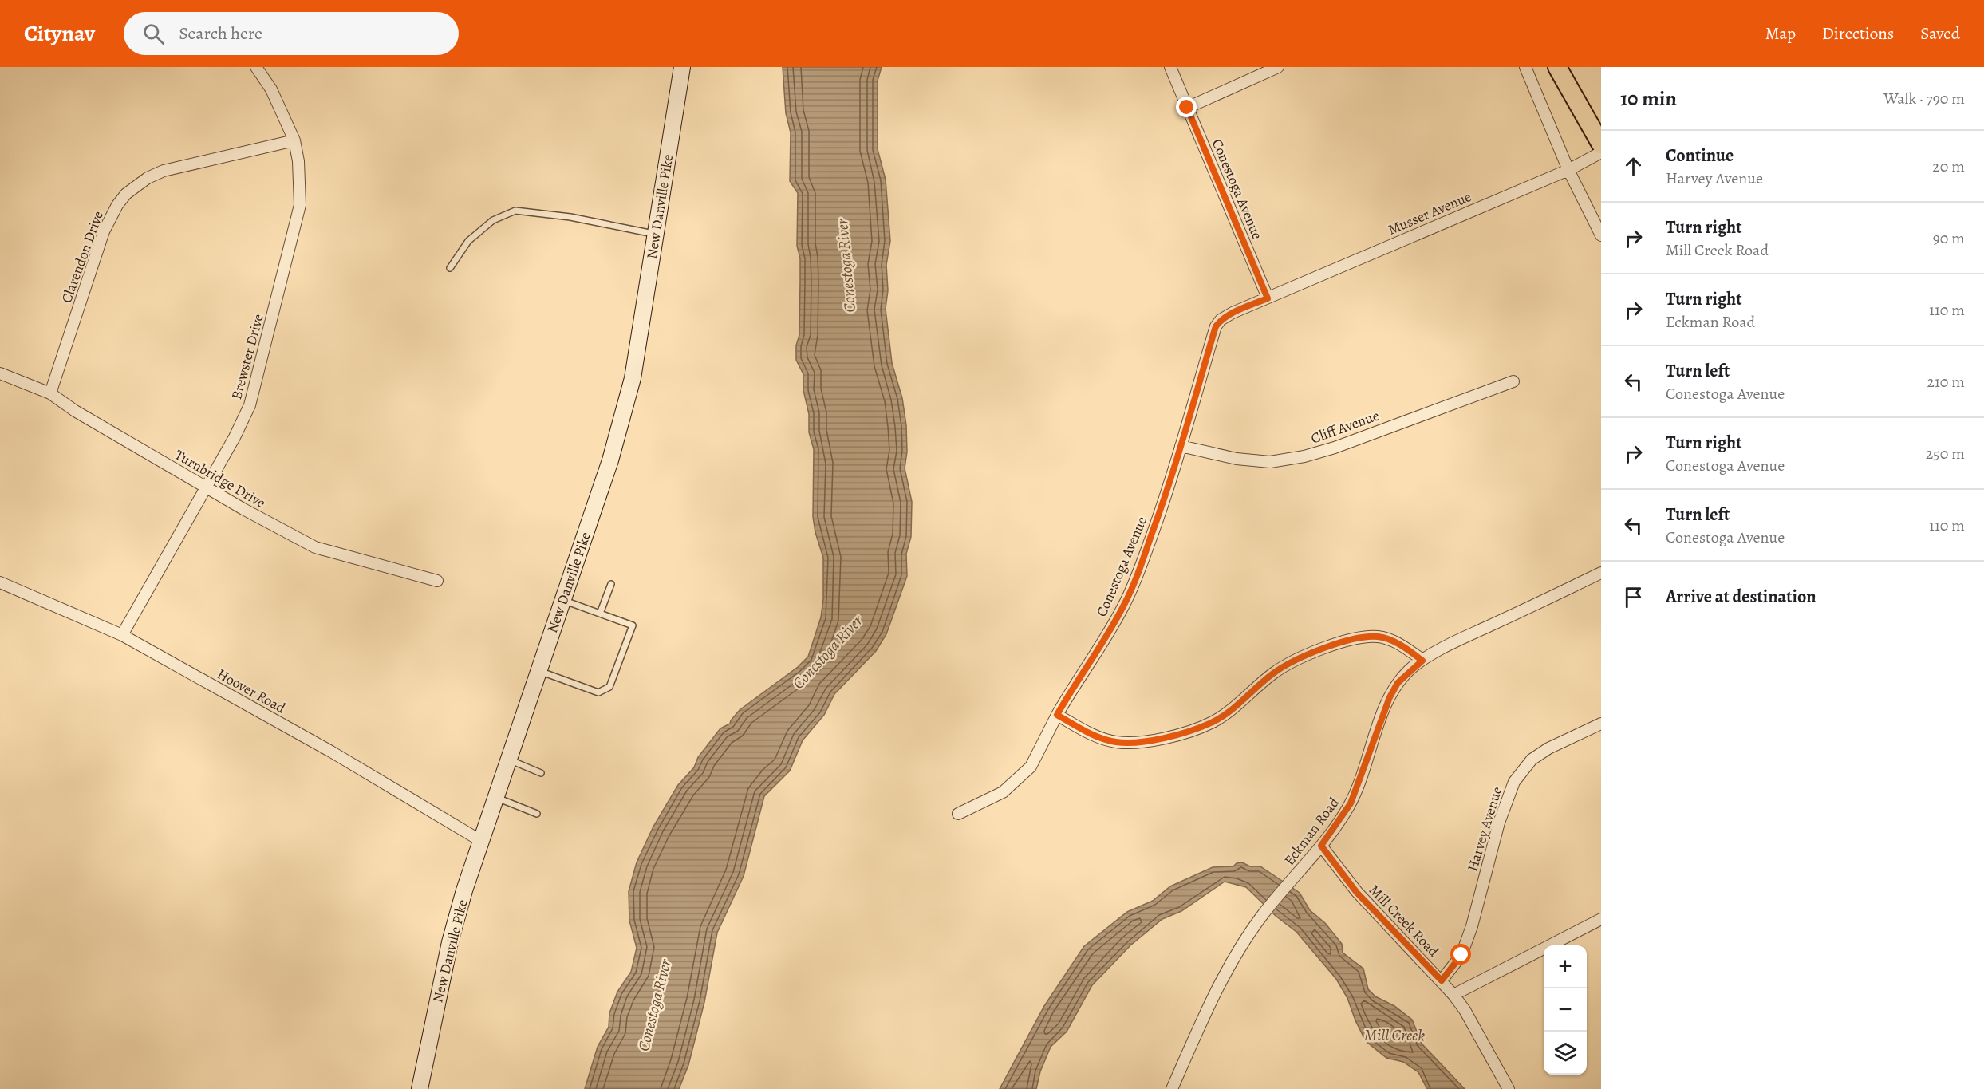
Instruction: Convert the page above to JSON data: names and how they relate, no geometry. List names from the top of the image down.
{
  "streets": {
    "main road": ["New Danville Pike"],
    "street": [
      "Conestoga Avenue",
      "Musser Avenue",
      "Clarendon Drive",
      "Brewster Drive",
      "Cliff Avenue",
      "Turnbridge Drive",
      "Hoover Road",
      "Harvey Avenue",
      "Eckman Road",
      "Mill Creek Road"
    ]
  },
  "crossings": [
    ["Conestoga Avenue", "Musser Avenue"],
    ["Conestoga Avenue", "Cliff Avenue"],
    ["New Danville Pike", "Hoover Road"],
    ["Clarendon Drive", "Brewster Drive"],
    ["Clarendon Drive", "Turnbridge Drive"],
    ["Brewster Drive", "Turnbridge Drive"],
    ["Brewster Drive", "Hoover Road"],
    ["Harvey Avenue", "Mill Creek Road"],
    ["Eckman Road", "Mill Creek Road"]
  ],
  "water": ["Conestoga River", "Mill Creek"],
  "page": {
    "header": "Citynav",
    "search": "Search here",
    "nav": ["Map", "Directions", "Saved"],
    "heading": ["10 min", "Walk · 790 m"],
    "list": [
      ["Continue", "Harvey Avenue", "20 m"],
      ["Turn right", "Mill Creek Road", "90 m"],
      ["Turn right", "Eckman Road", "110 m"],
      ["Turn left", "Conestoga Avenue", "210 m"],
      ["Turn right", "Conestoga Avenue", "250 m"],
      ["Turn left", "Conestoga Avenue", "110 m"],
      "Arrive at destination"
    ],
    "map_buttons": ["+", "−"]
  }
}
